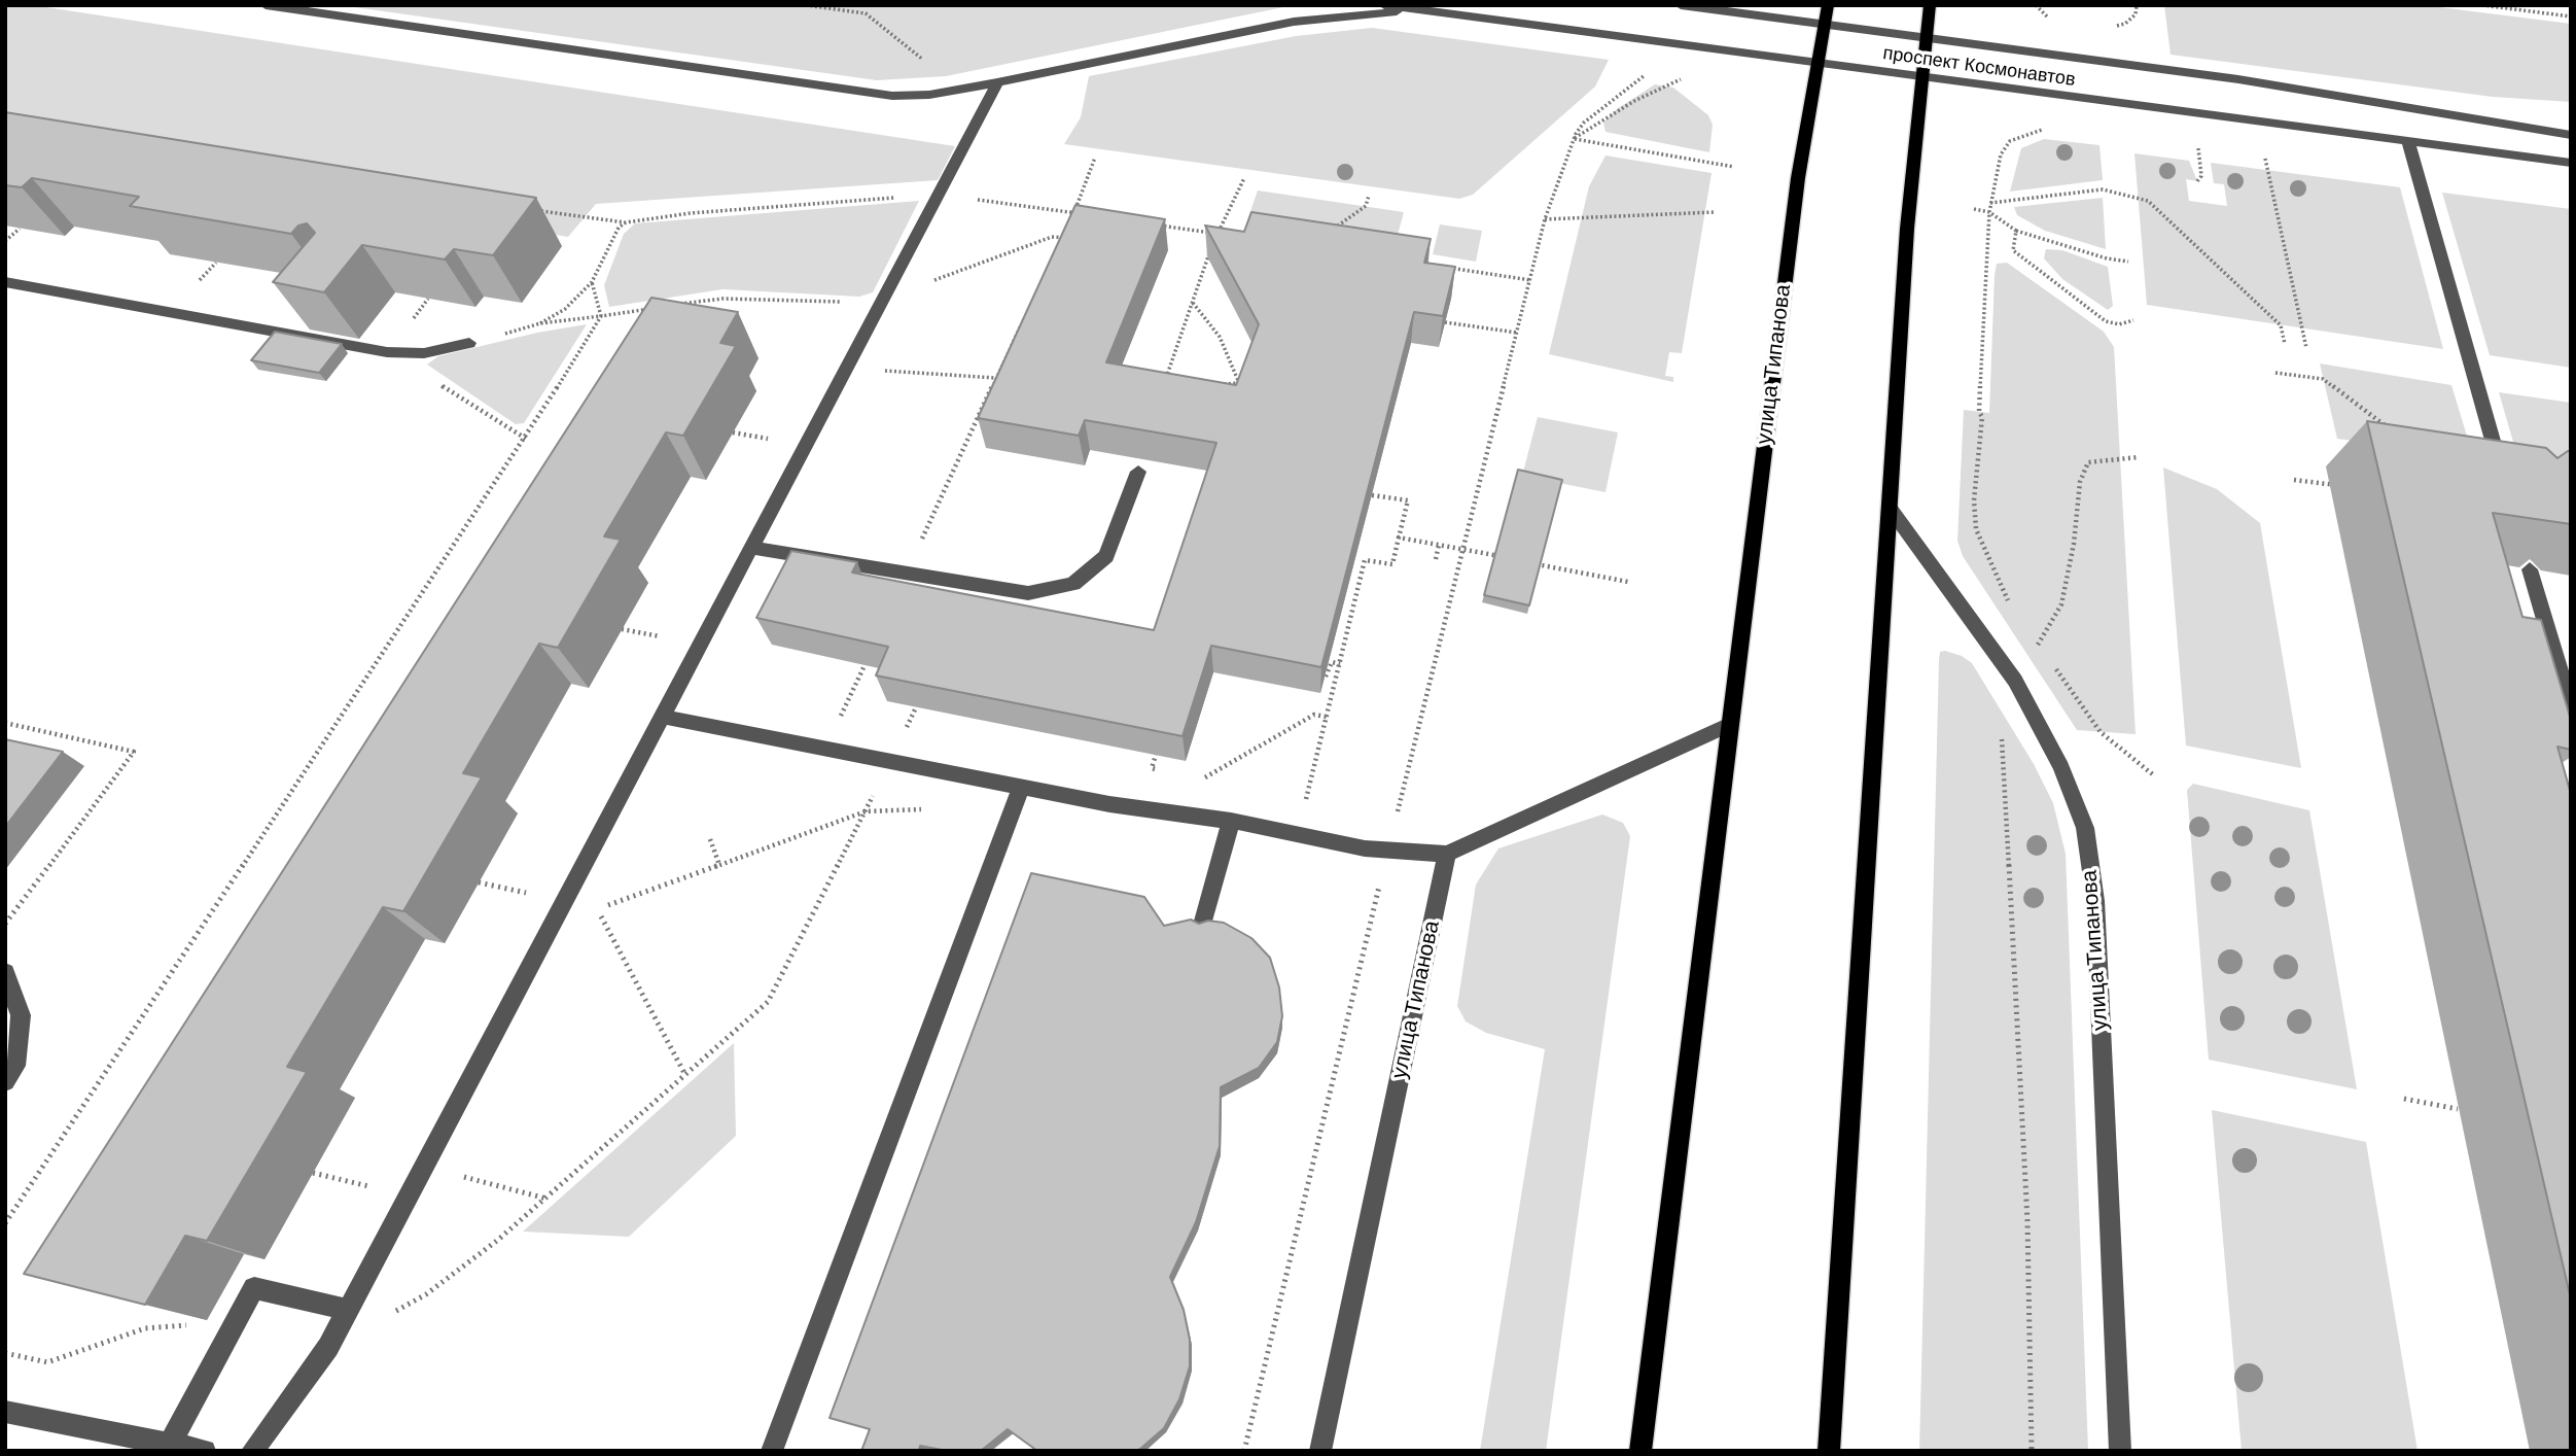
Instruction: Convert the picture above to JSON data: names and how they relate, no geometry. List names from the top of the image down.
{
  "streets": {
    "main road": ["улица Типанова"],
    "street": ["проспект Космонавтов"]
  },
  "crossings": [
    ["проспект Космонавтов", "улица Типанова"]
  ]
}
